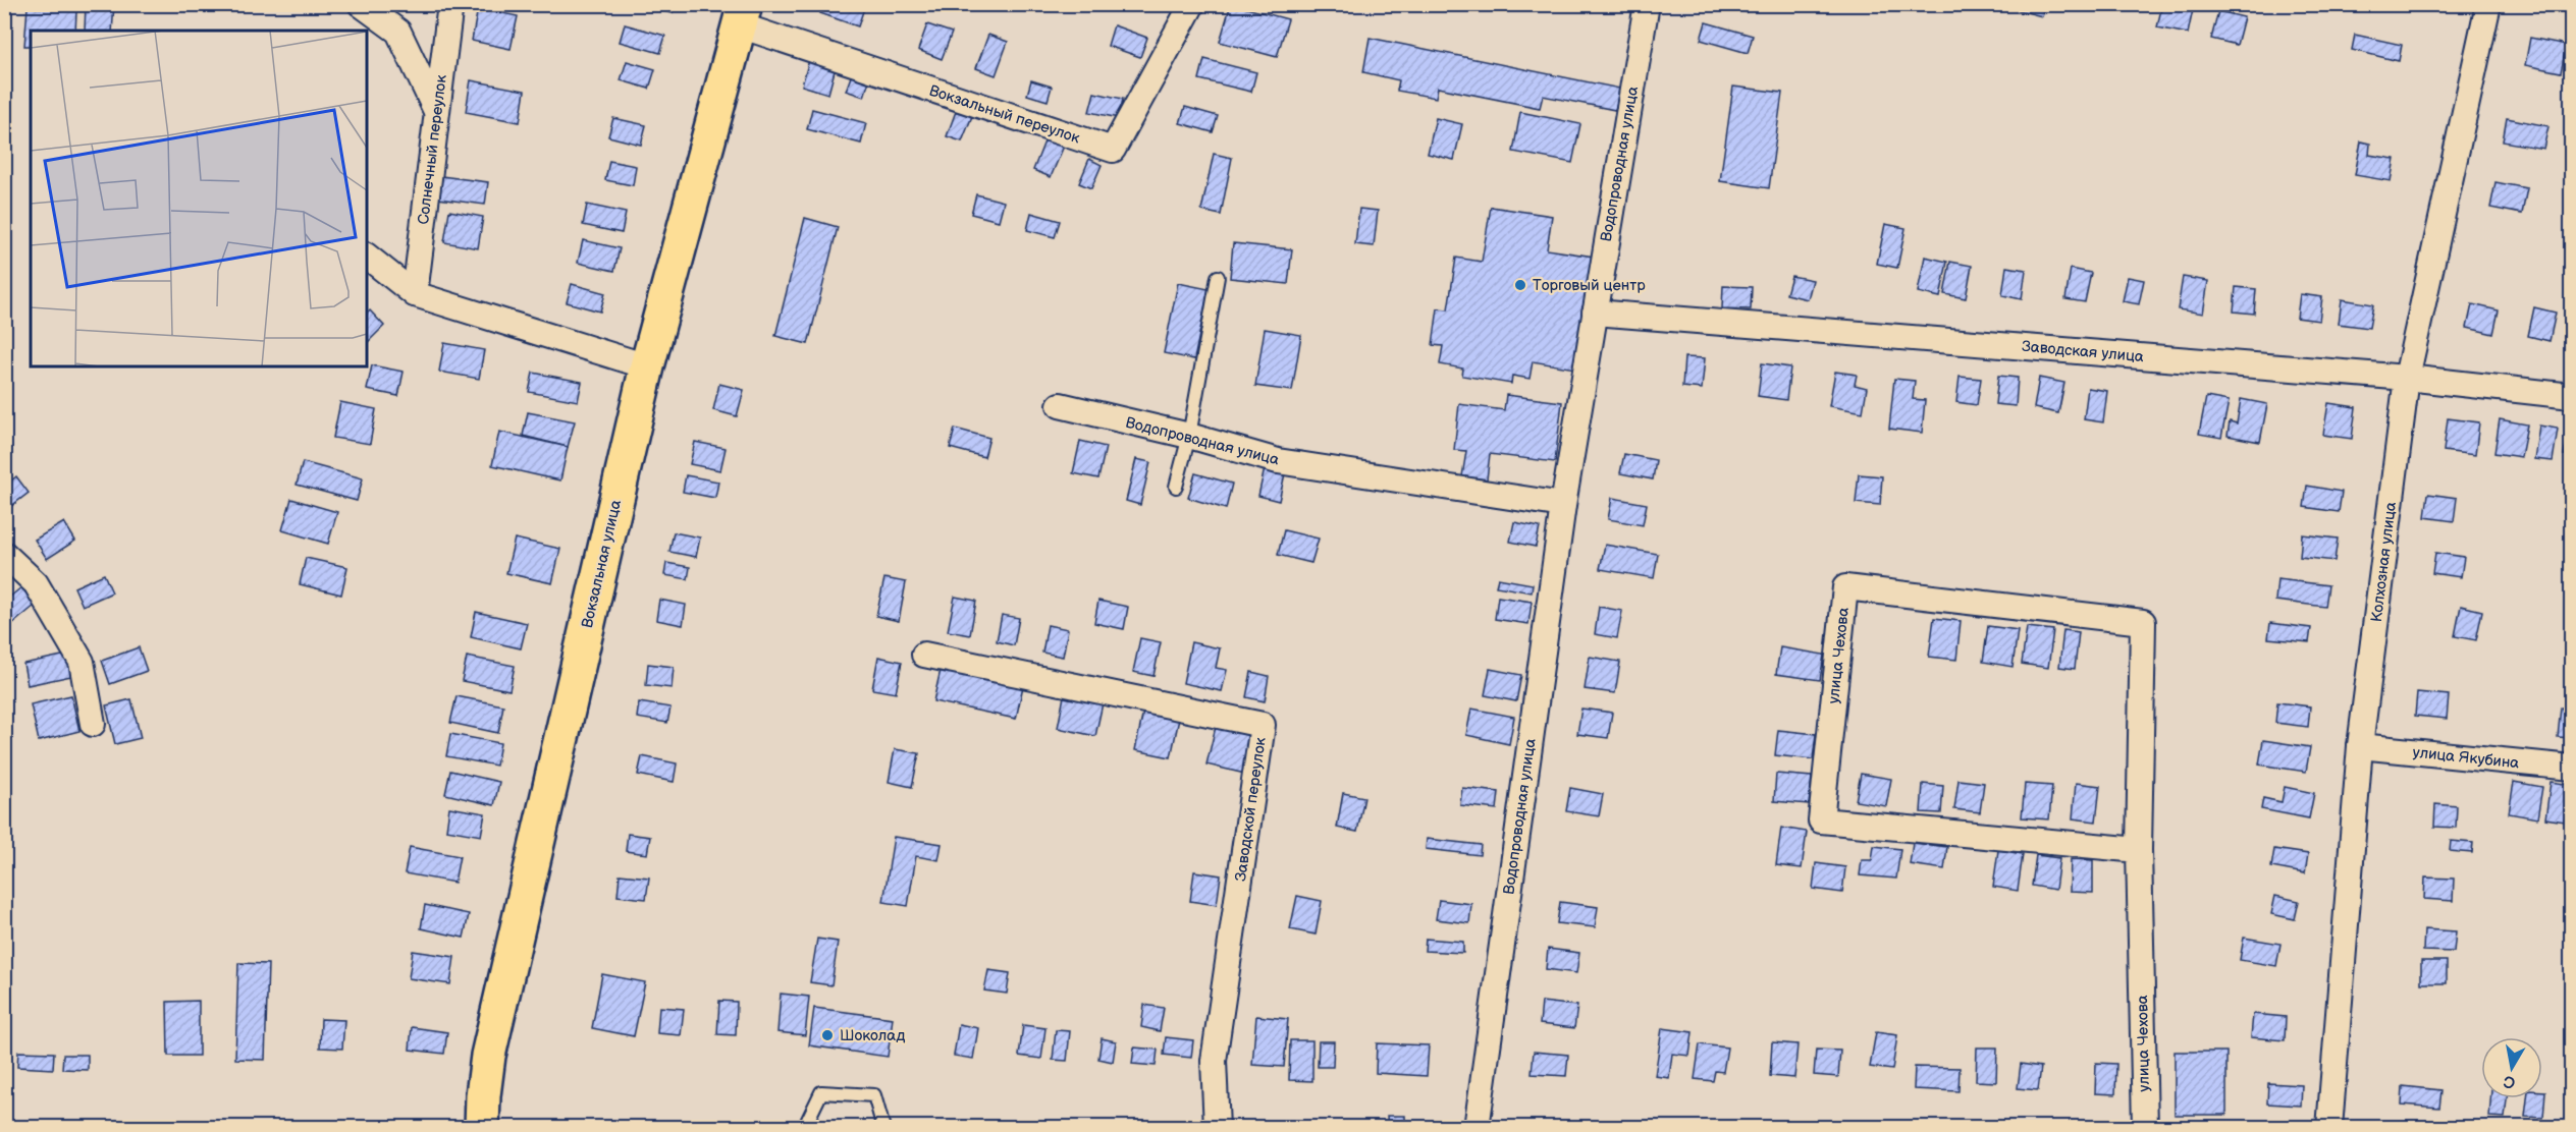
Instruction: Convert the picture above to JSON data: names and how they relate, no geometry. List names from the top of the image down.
{
  "streets": {
    "main road": ["Вокзальная улица"],
    "street": [
      "Вокзальный переулок",
      "Солнечный переулок",
      "Водопроводная улица",
      "Заводская улица",
      "Колхозная улица",
      "улица Чехова",
      "улица Якубина",
      "Заводской переулок"
    ]
  },
  "crossings": [
    ["Вокзальный переулок", "Вокзальная улица"],
    ["Водопроводная улица", "Заводская улица"],
    ["Заводская улица", "Колхозная улица"],
    ["Колхозная улица", "улица Якубина"]
  ],
  "places": ["Торговый центр", "Шоколад"],
  "north": "bottom"
}
